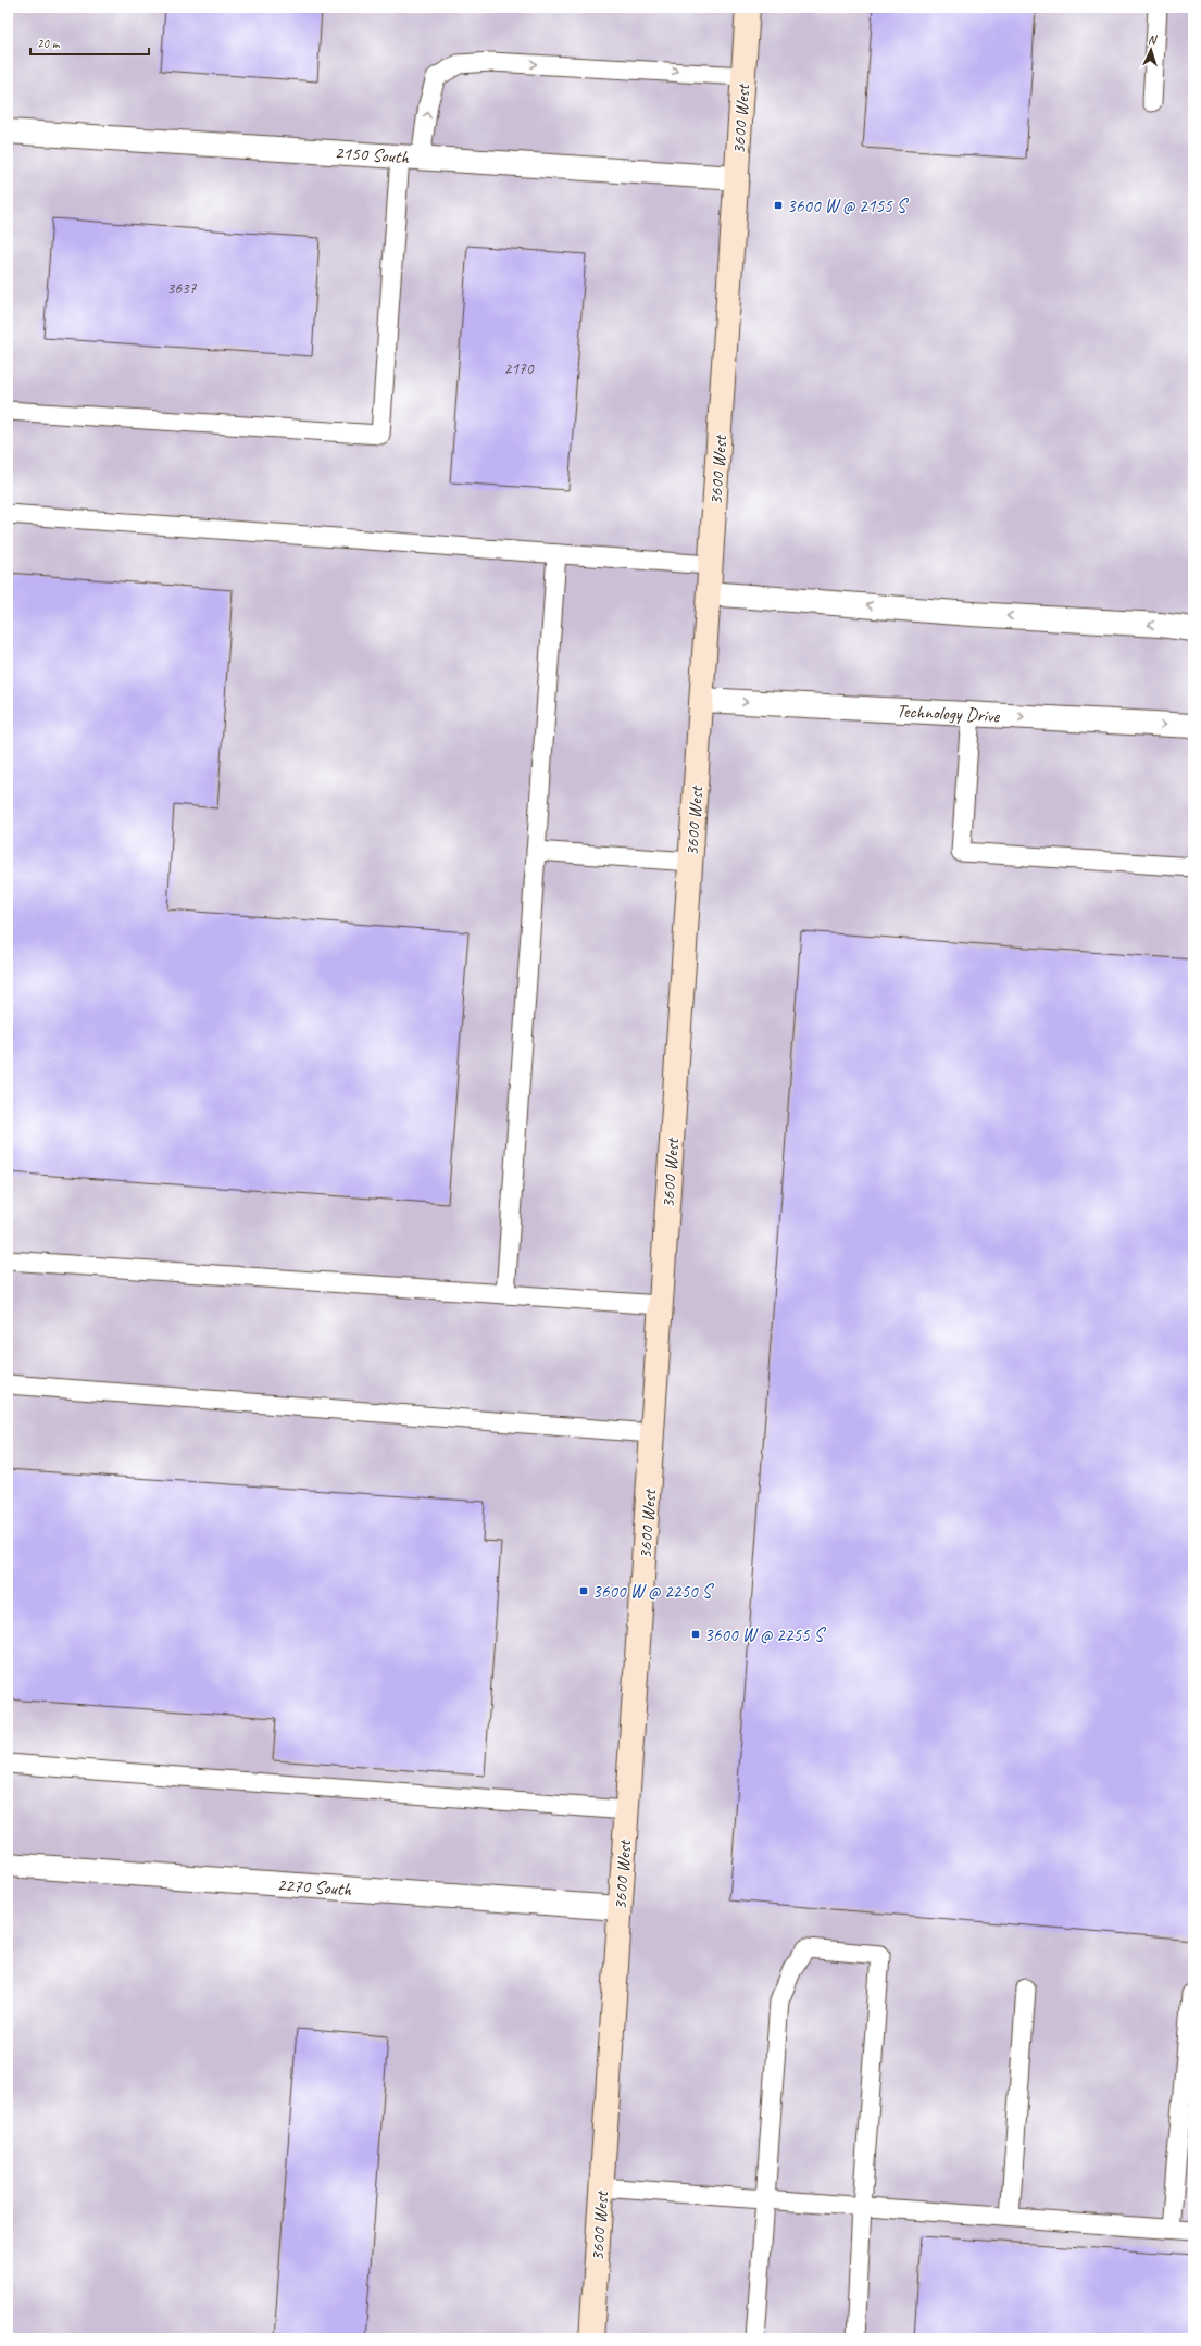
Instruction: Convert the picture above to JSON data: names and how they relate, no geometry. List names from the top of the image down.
{
  "streets": {
    "street": [
      "3600 West",
      "2150 South",
      "Technology Drive",
      "2270 South"
    ]
  },
  "crossings": [
    ["3600 West", "2150 South"],
    ["3600 West", "Technology Drive"],
    ["3600 West", "2270 South"]
  ],
  "places": {
    "transit": ["3600 W @ 2155 S", "3600 W @ 2250 S", "3600 W @ 2255 S"]
  },
  "house_numbers": ["3637", "2170"],
  "scale_bar": "20 m",
  "north": "top"
}
